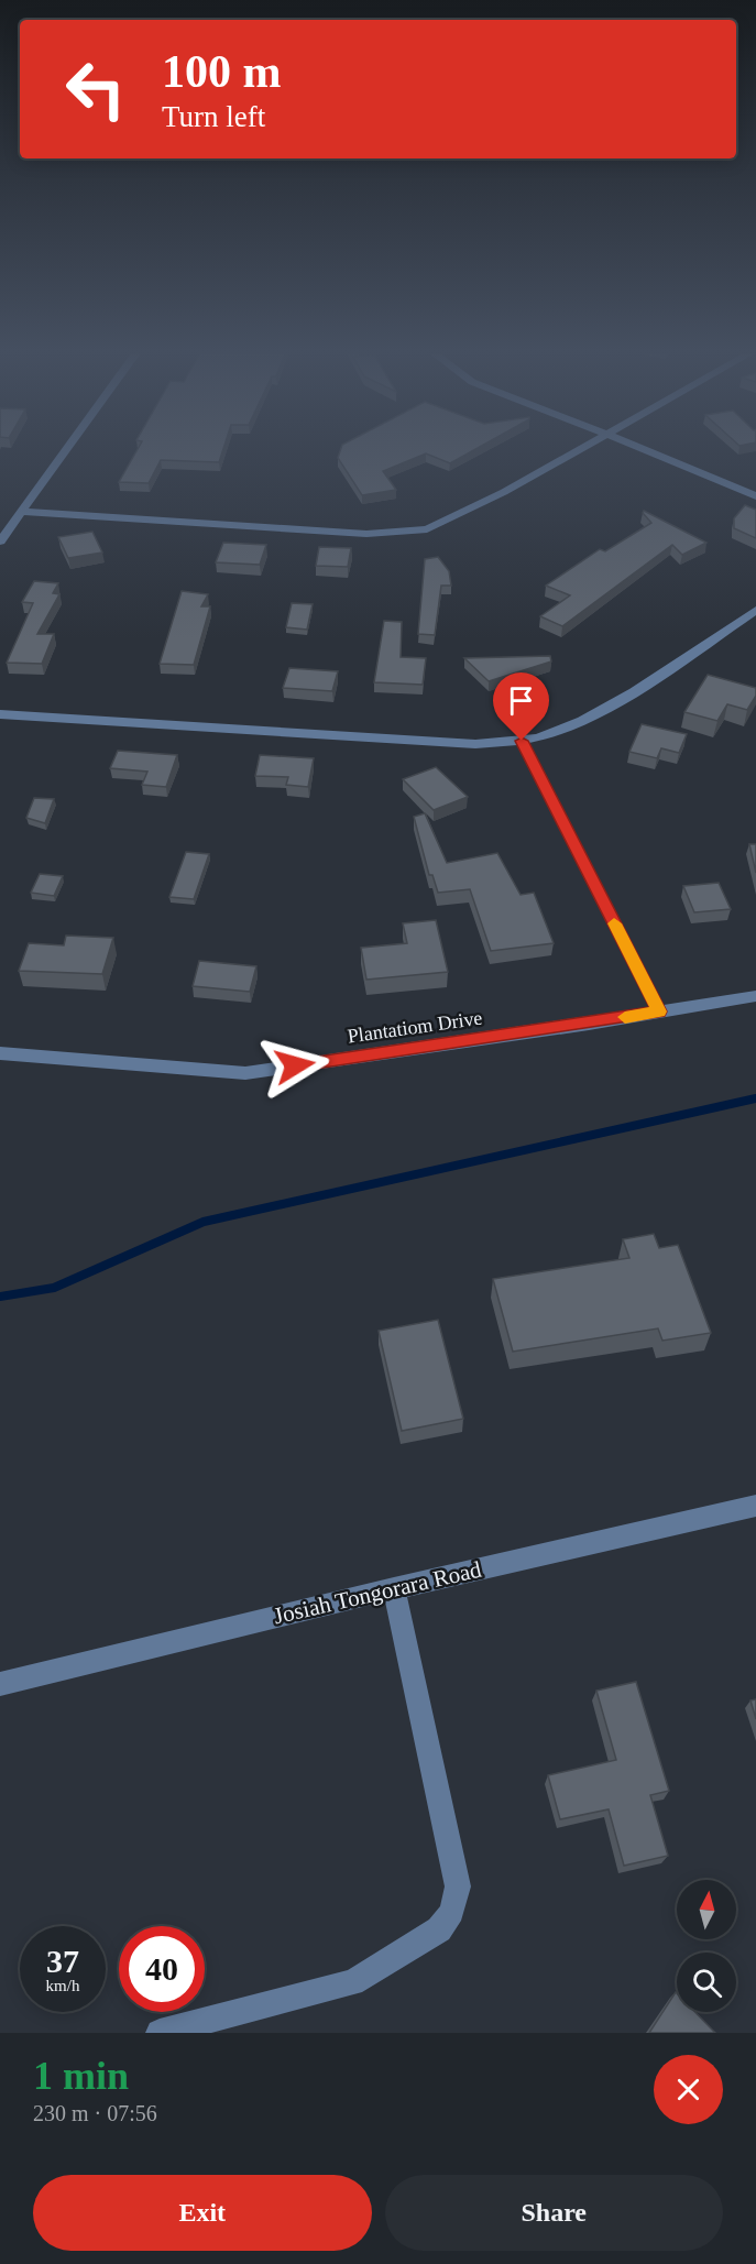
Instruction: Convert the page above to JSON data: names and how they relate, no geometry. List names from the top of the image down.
{
  "streets": {
    "street": ["Plantatiom Drive", "Josiah Tongorara Road"]
  },
  "north": "top",
  "page": {
    "turn": ["100 m", "Turn left"],
    "speed": "37 km/h",
    "limit": "40",
    "heading": ["1 min", "230 m · 07:56"],
    "buttons": ["Exit", "Share"]
  }
}
